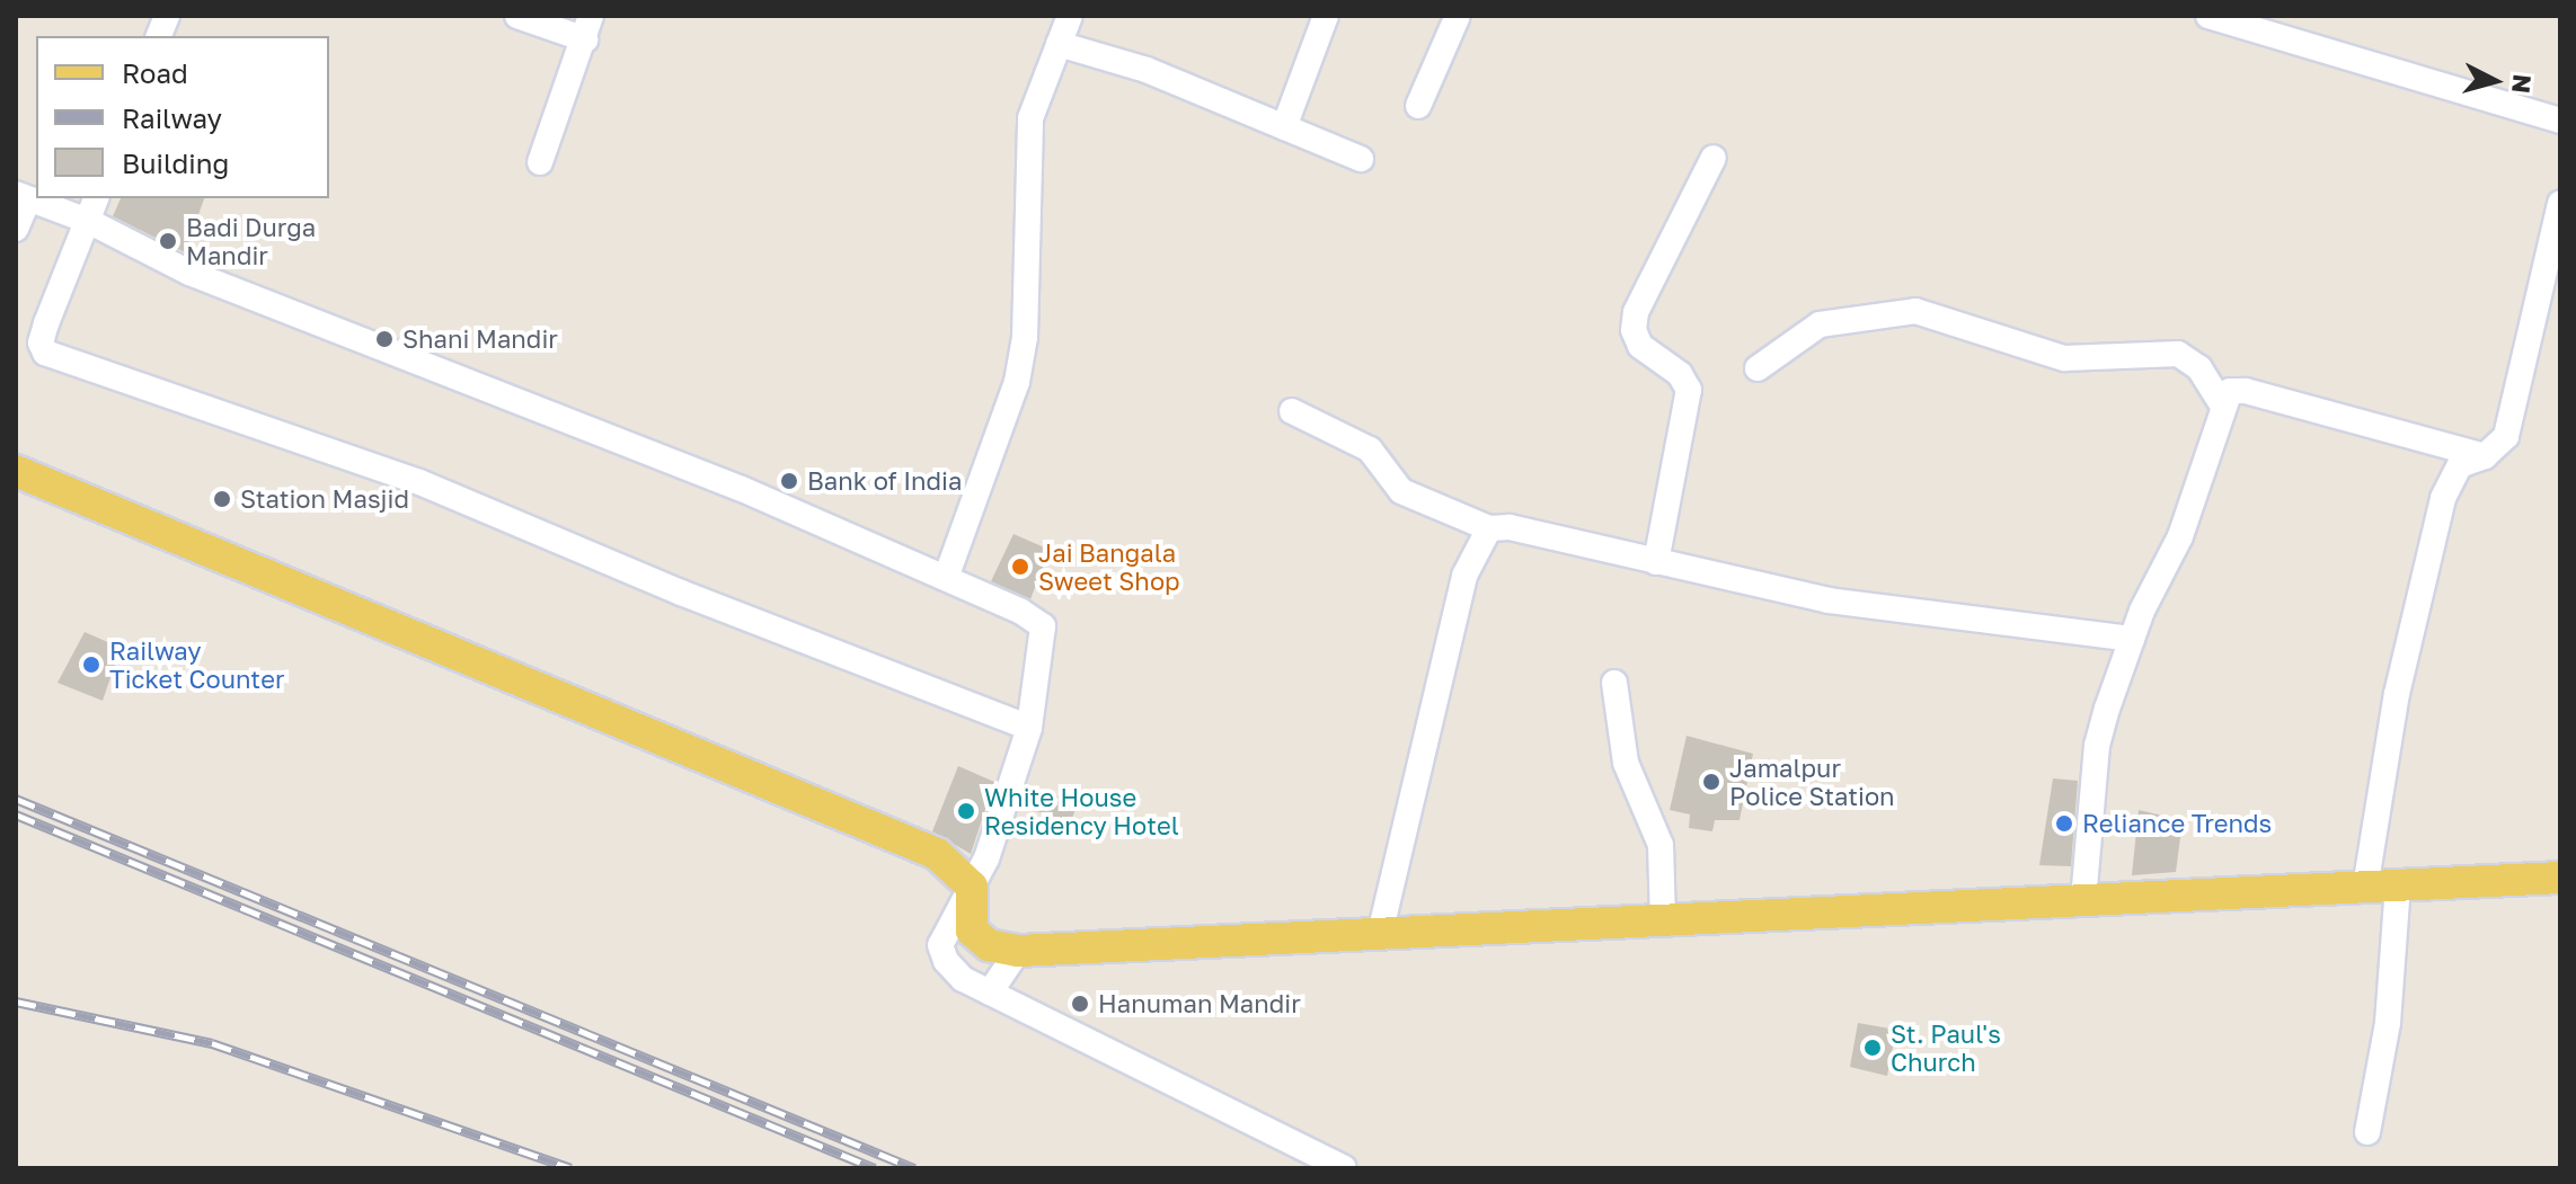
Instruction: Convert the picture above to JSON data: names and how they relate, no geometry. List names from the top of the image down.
{
  "places": [
    "Badi Durga Mandir",
    "Shani Mandir",
    "Bank of India",
    "Station Masjid",
    "Jai Bangala Sweet Shop",
    "Railway Ticket Counter",
    "Jamalpur Police Station",
    "White House Residency Hotel",
    "Reliance Trends",
    "Hanuman Mandir",
    "St. Paul's Church"
  ],
  "legend": ["Road", "Railway", "Building"],
  "north": "right"
}
